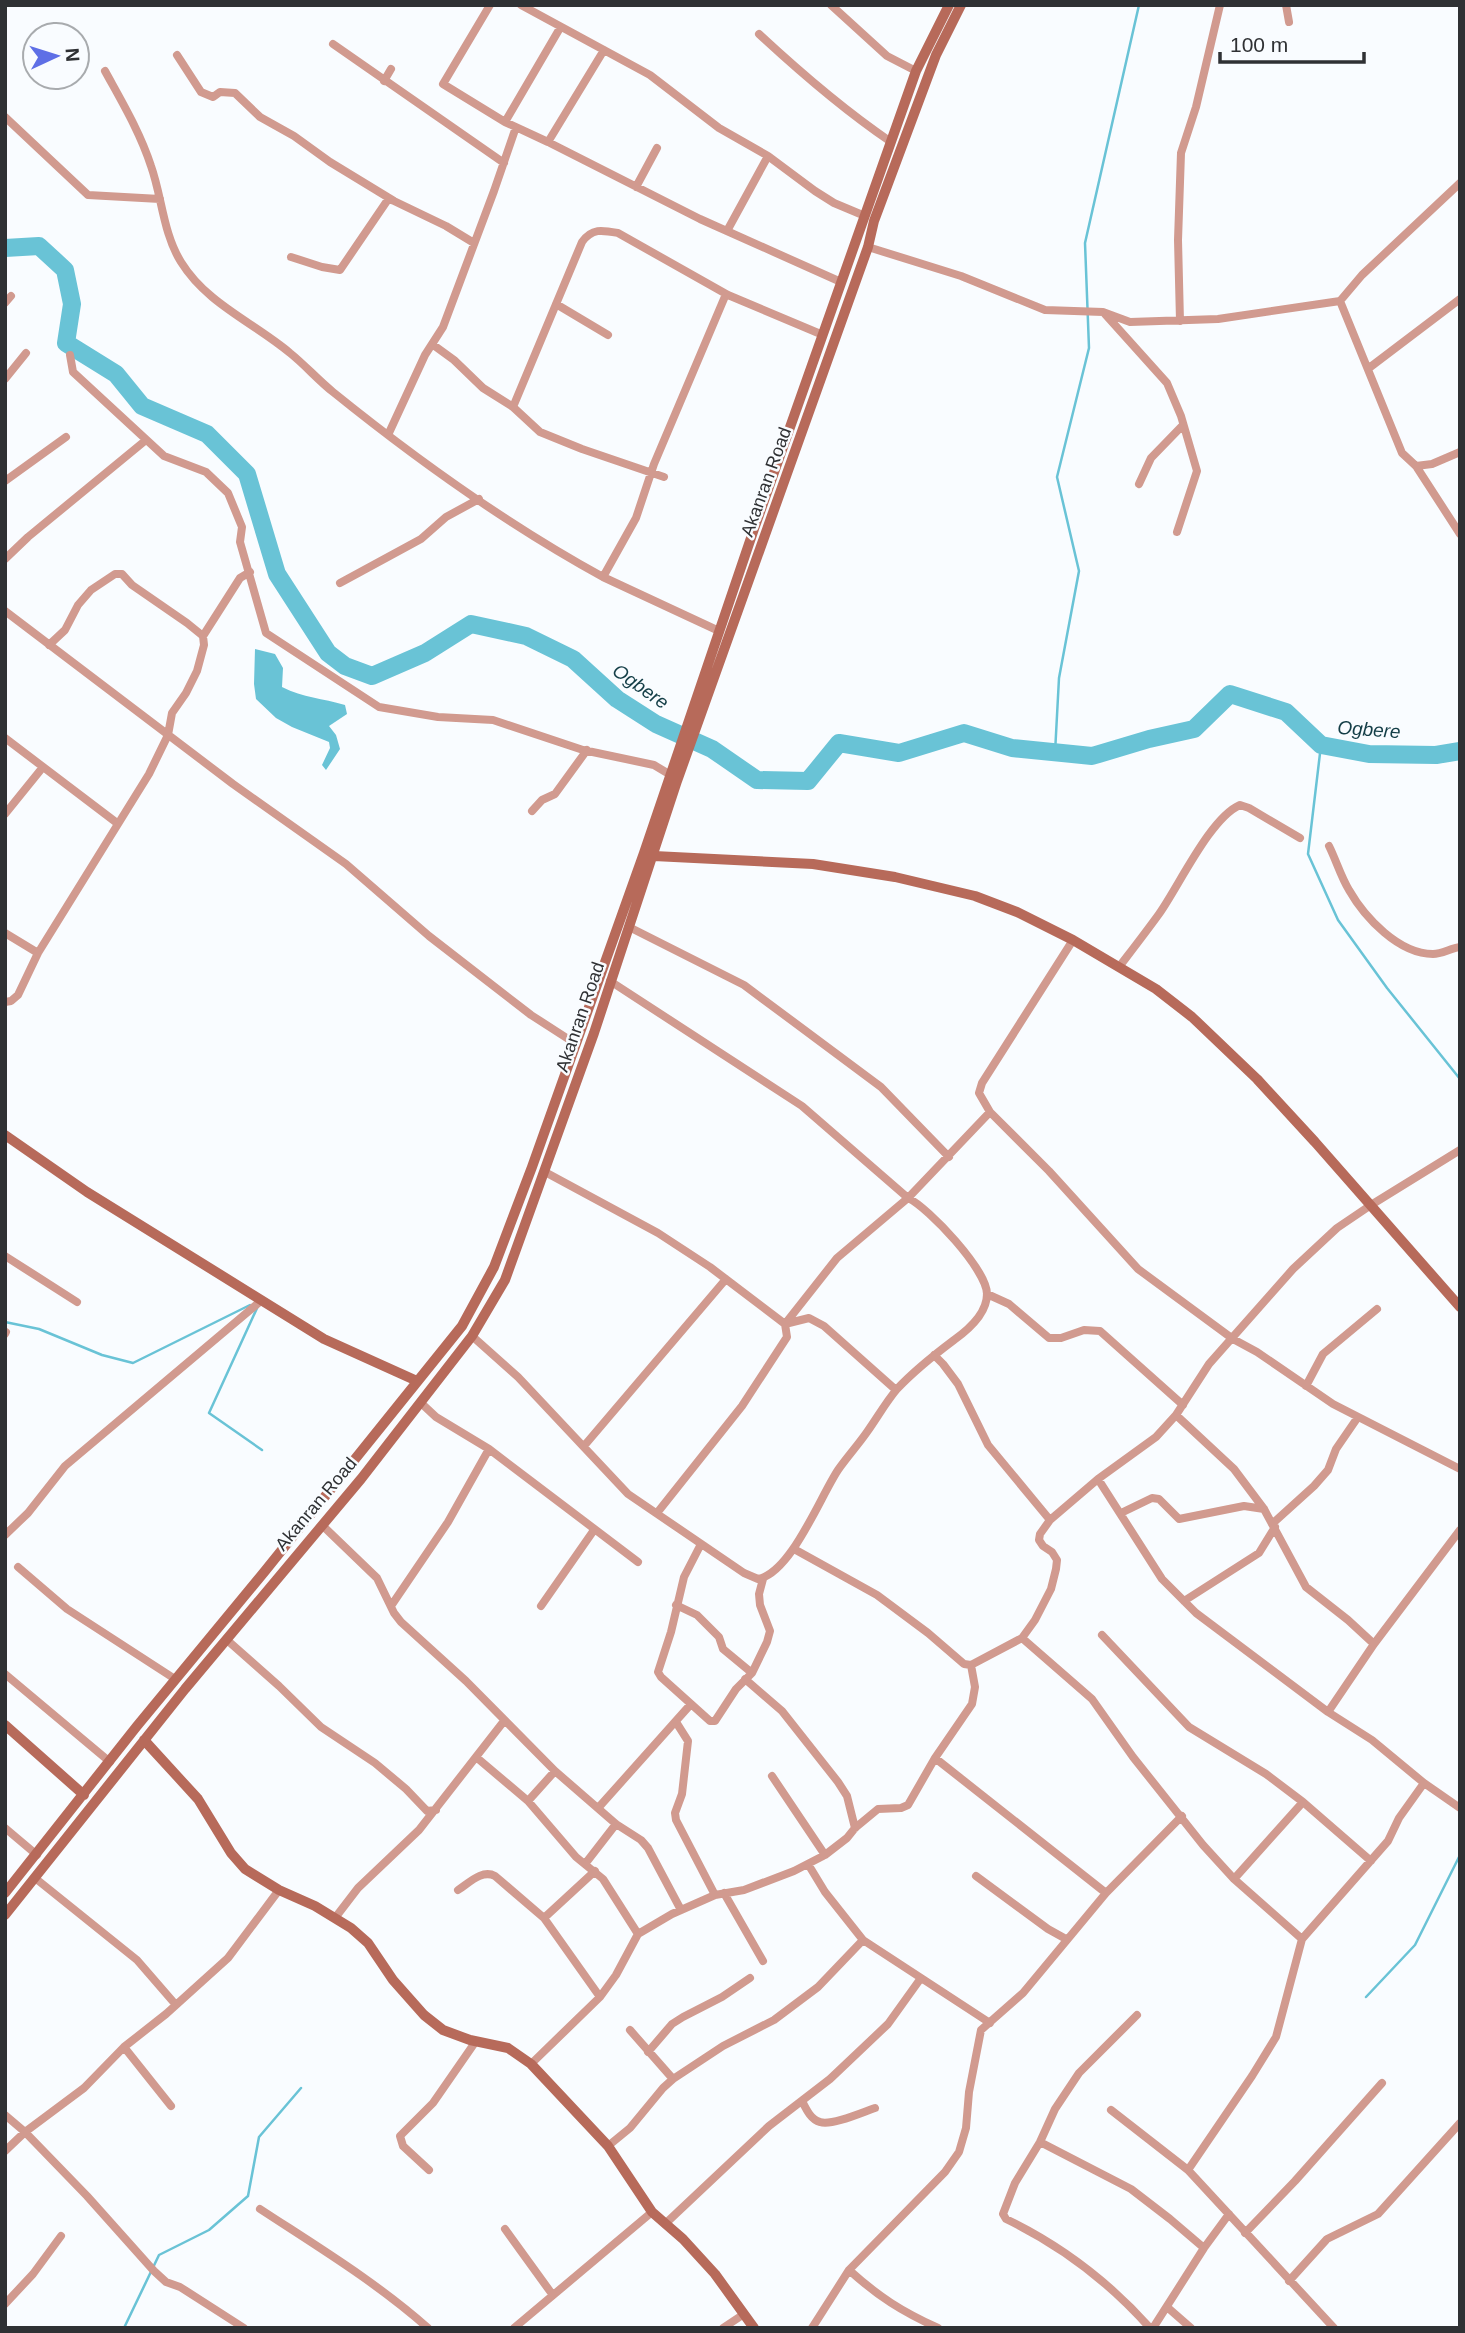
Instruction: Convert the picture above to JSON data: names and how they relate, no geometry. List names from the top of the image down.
{
  "streets": {
    "main road": ["Akanran Road"]
  },
  "water": ["Ogbere"],
  "scale_bar": "100 m",
  "north": "right"
}
